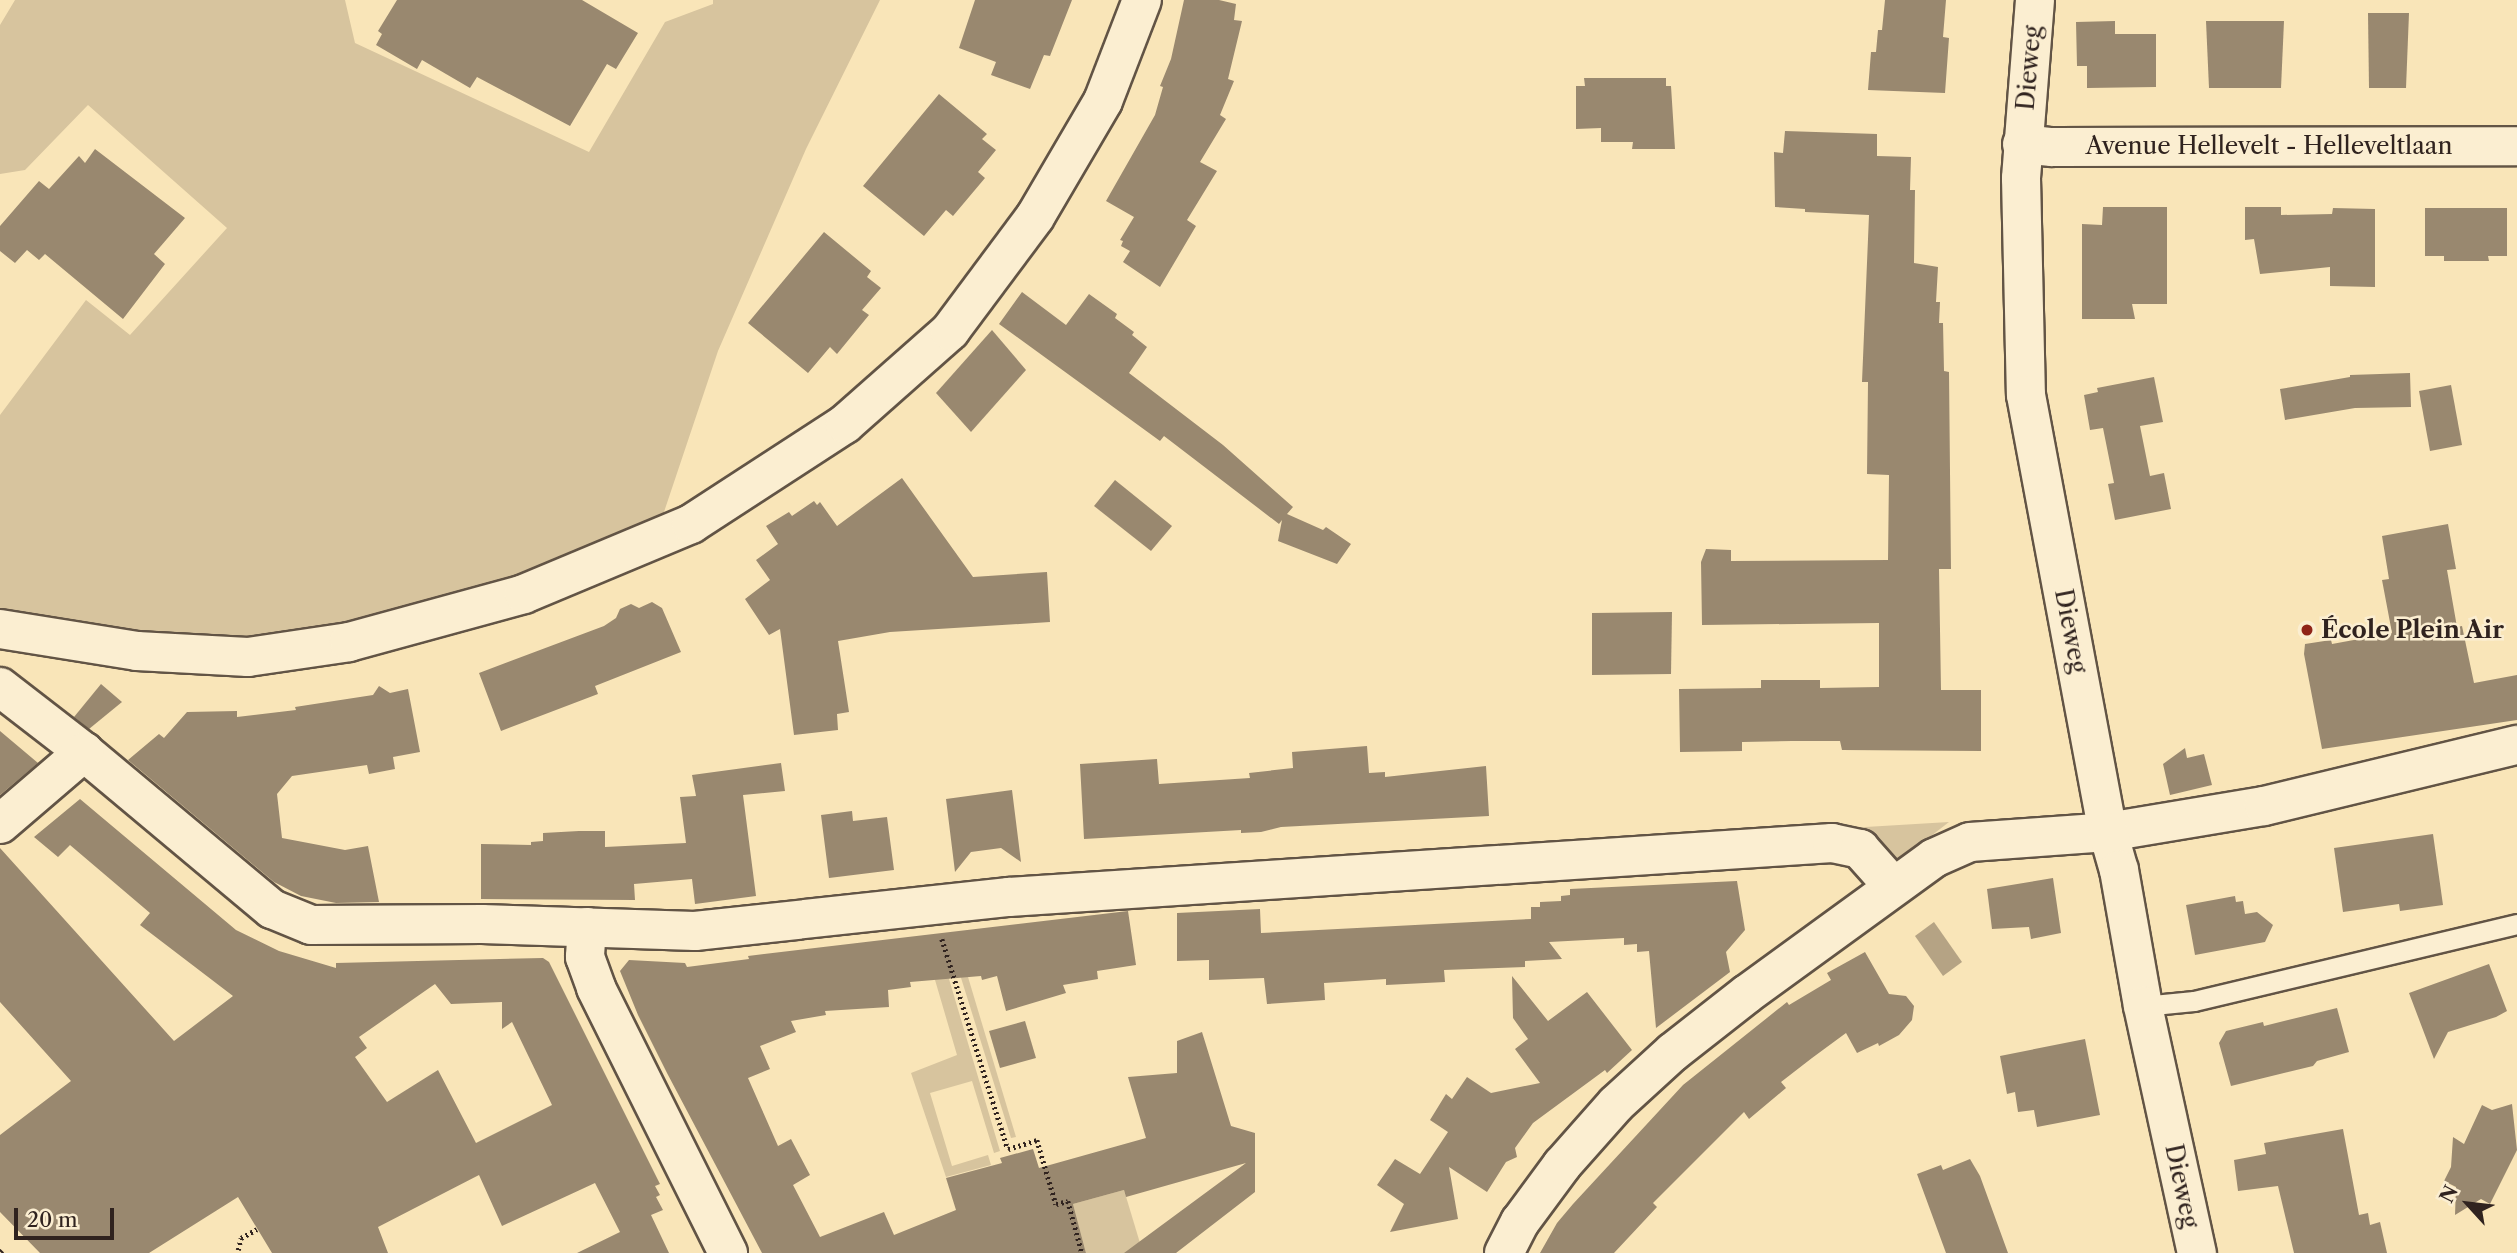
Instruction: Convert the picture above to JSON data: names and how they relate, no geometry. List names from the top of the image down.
{
  "streets": {
    "street": ["Dieweg", "Avenue Hellevelt - Helleveltlaan"]
  },
  "crossings": [
    ["Dieweg", "Avenue Hellevelt - Helleveltlaan"]
  ],
  "places": ["École Plein Air"],
  "scale_bar": "20 m",
  "north": "top left"
}
